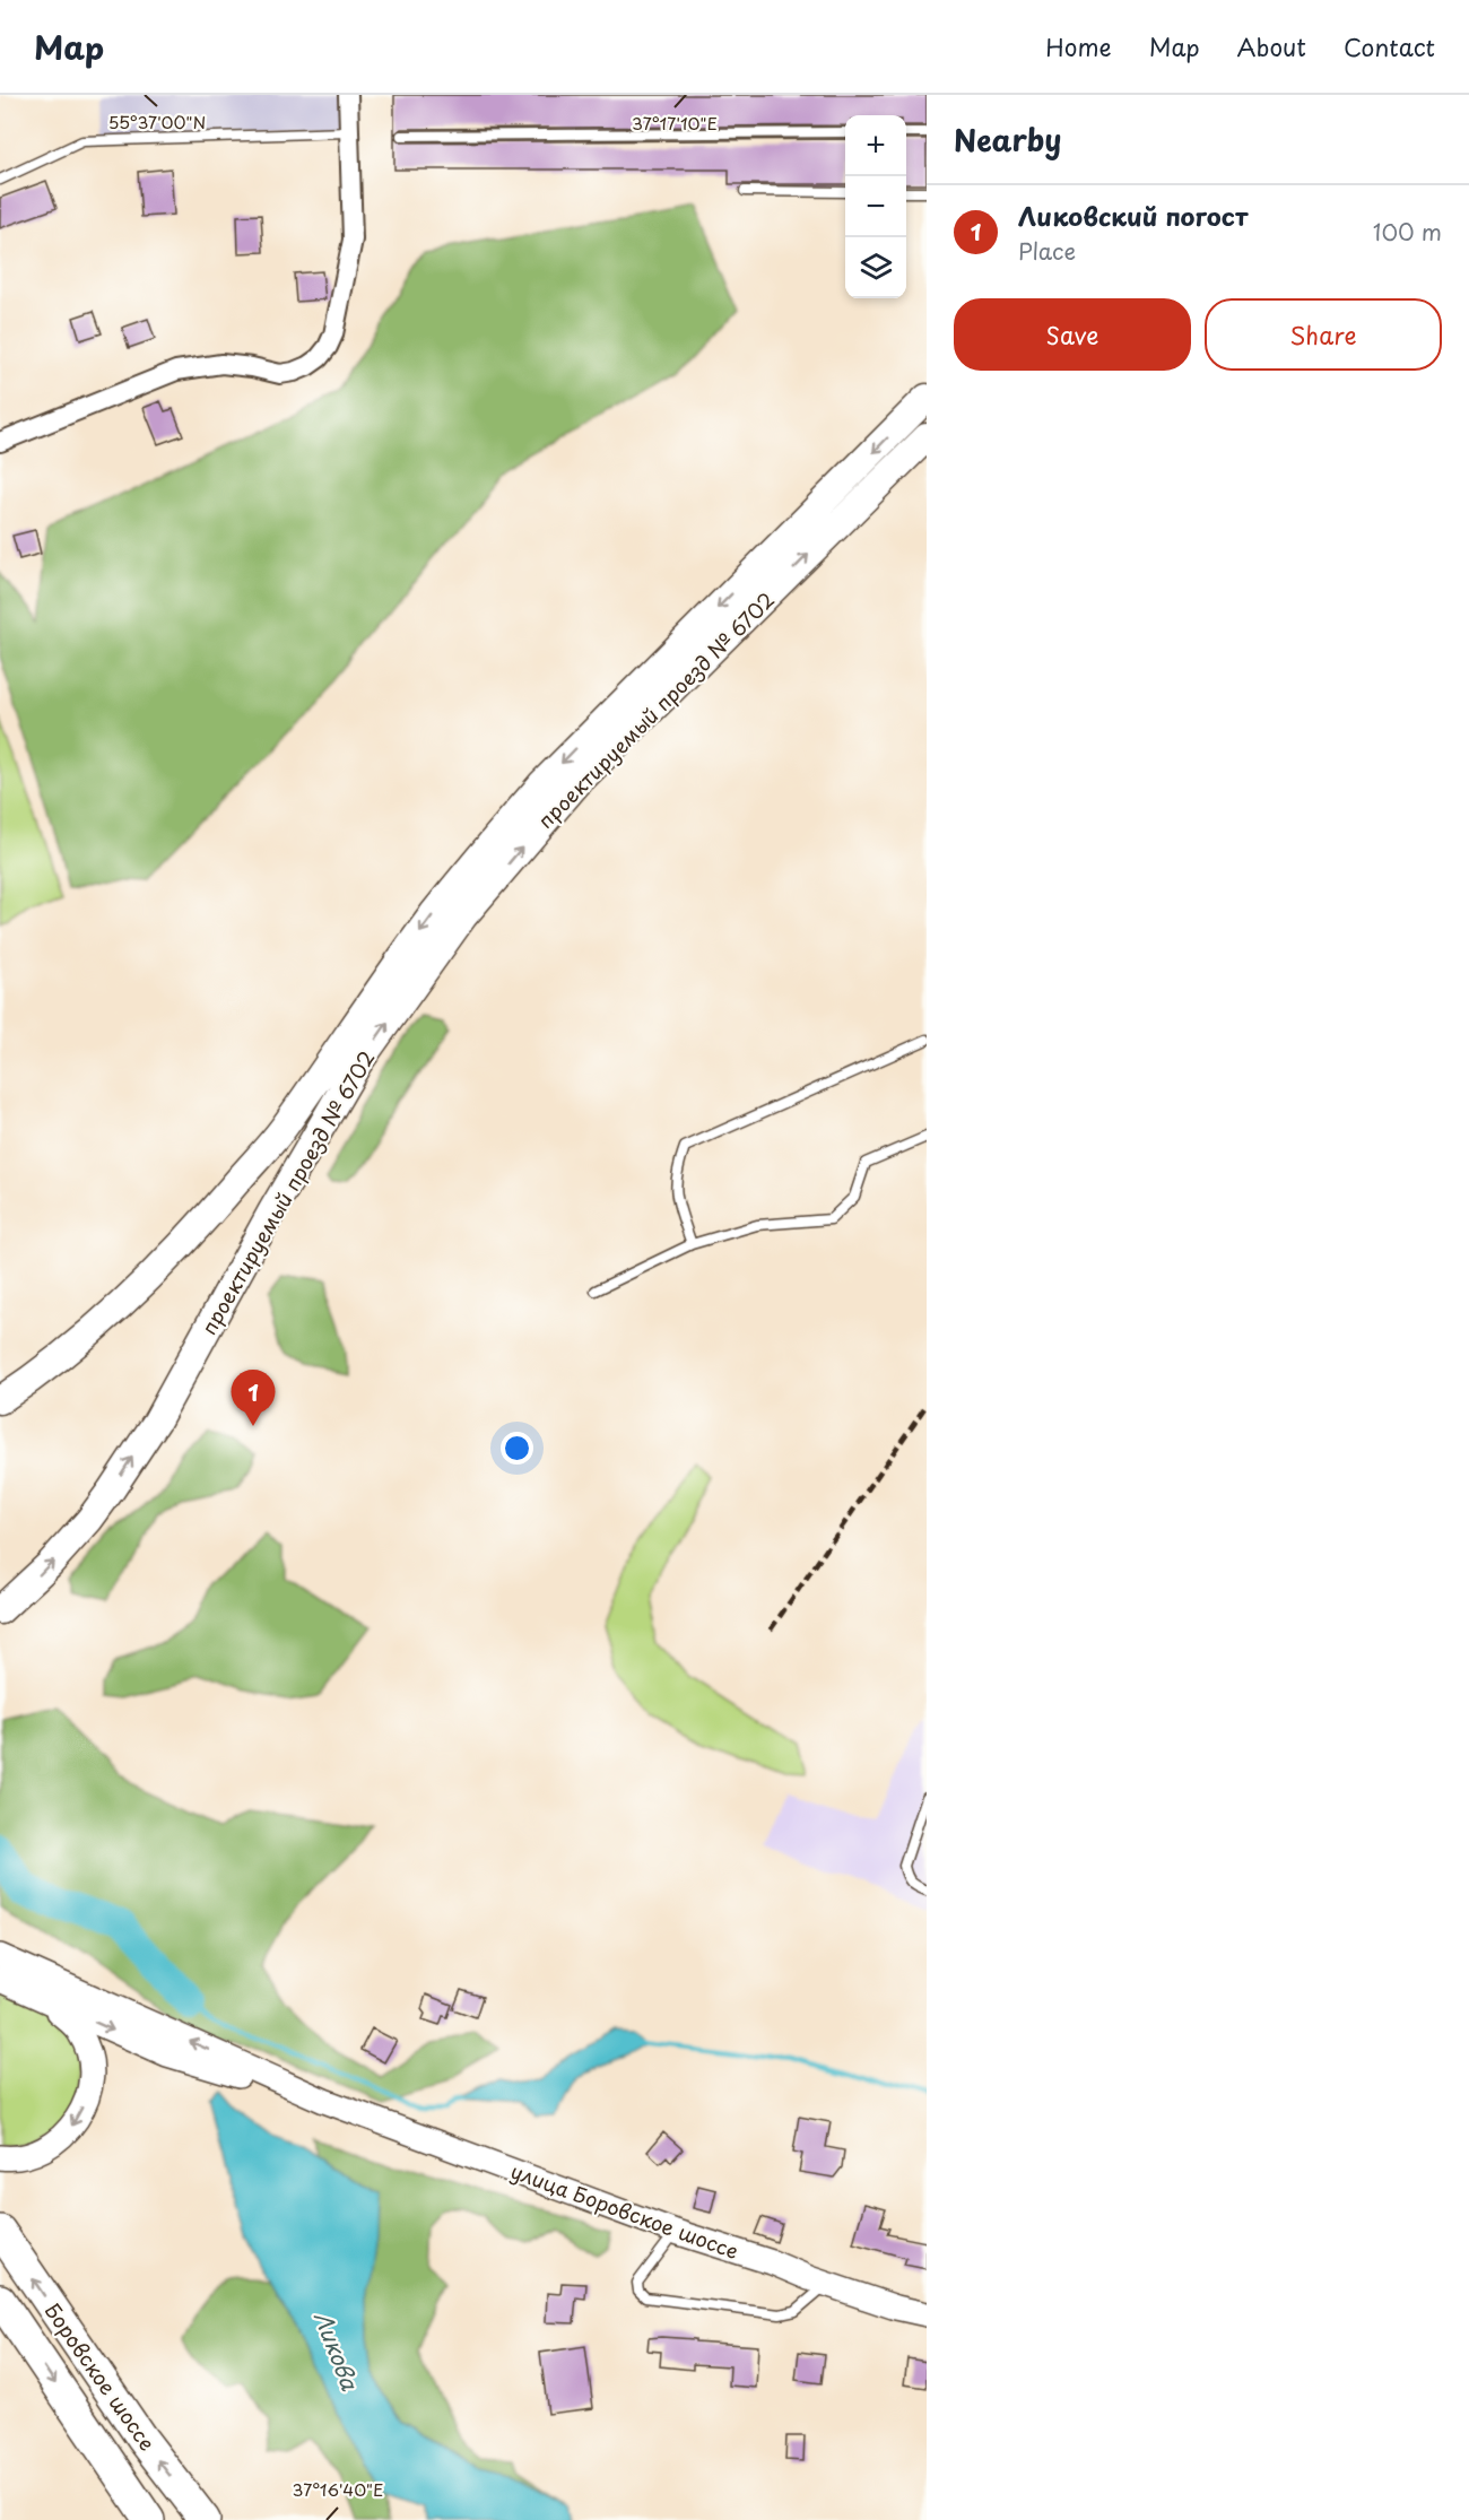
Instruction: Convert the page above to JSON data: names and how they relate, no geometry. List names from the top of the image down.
{
  "streets": {
    "main road": ["проектируемый проезд № 6702", "Боровское шоссе"],
    "street": ["улица Боровское шоссе"]
  },
  "water": ["Ликова"],
  "page": {
    "header": "Map",
    "nav": [
      "Home",
      "Map",
      "About",
      "Contact"
    ],
    "heading": "Nearby",
    "map_buttons": ["+", "−"],
    "list": [
      {
        "mark": "1",
        "name": "Ликовский погост",
        "note": "Place",
        "value": "100 m"
      }
    ],
    "buttons": ["Save", "Share"],
    "pins": "1"
  },
  "coordinates": ["55°37'00\"N", "37°17'10\"E", "37°16'40\"E"]
}
